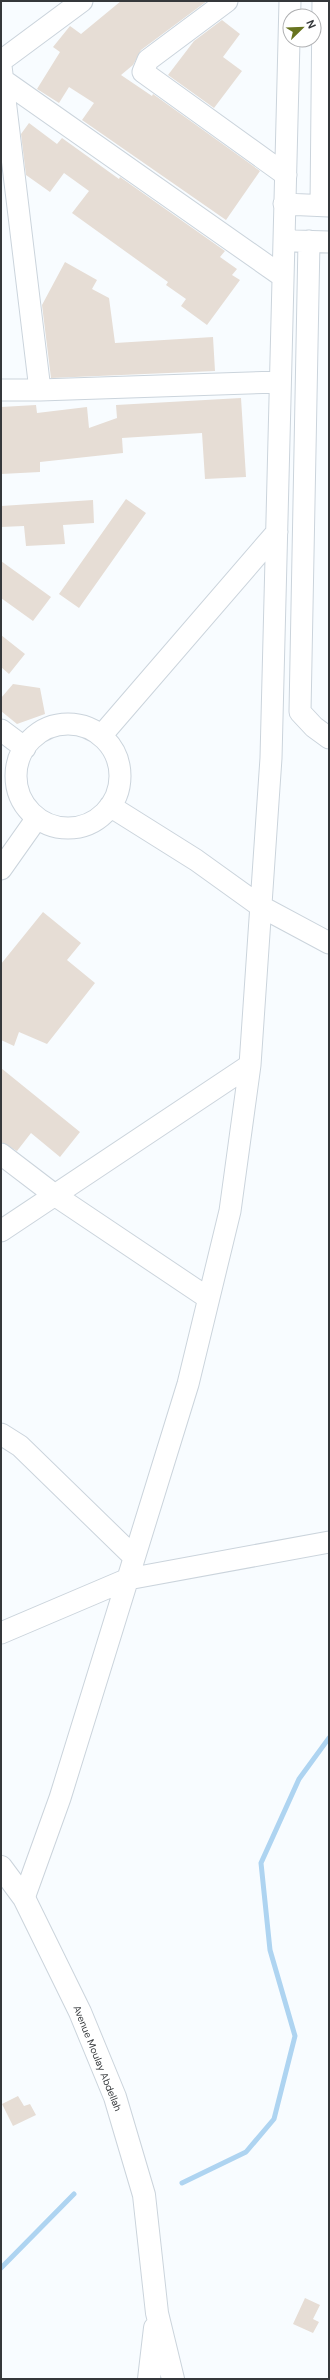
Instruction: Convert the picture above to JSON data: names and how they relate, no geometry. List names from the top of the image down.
{
  "streets": {
    "main road": ["Avenue Moulay Abdellah"]
  },
  "north": "top right"
}
